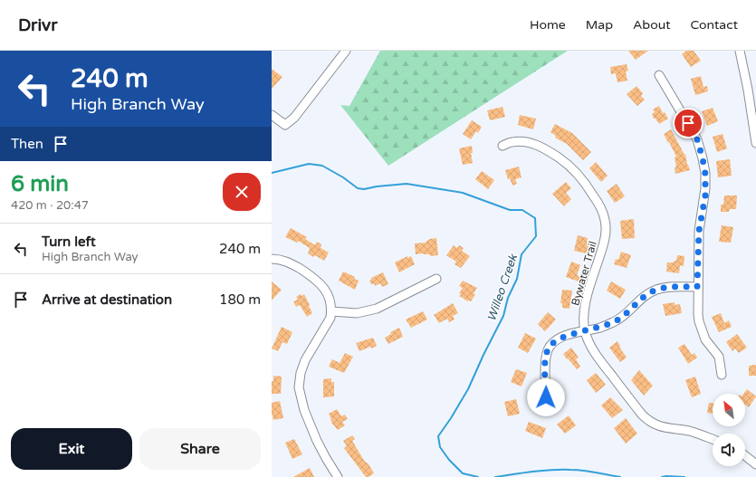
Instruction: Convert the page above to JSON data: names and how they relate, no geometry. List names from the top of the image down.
{
  "streets": {
    "street": ["Bywater Trail"]
  },
  "water": ["Willeo Creek"],
  "north": "top left",
  "page": {
    "header": "Drivr",
    "nav": [
      "Home",
      "Map",
      "About",
      "Contact"
    ],
    "turn": ["240 m", "High Branch Way"],
    "then": "Then",
    "heading": ["6 min", "420 m · 20:47"],
    "list": [
      {
        "name": "Turn left",
        "note": "High Branch Way",
        "value": "240 m"
      },
      {
        "name": "Arrive at destination",
        "value": "180 m"
      }
    ],
    "buttons": ["Exit", "Share"]
  }
}
